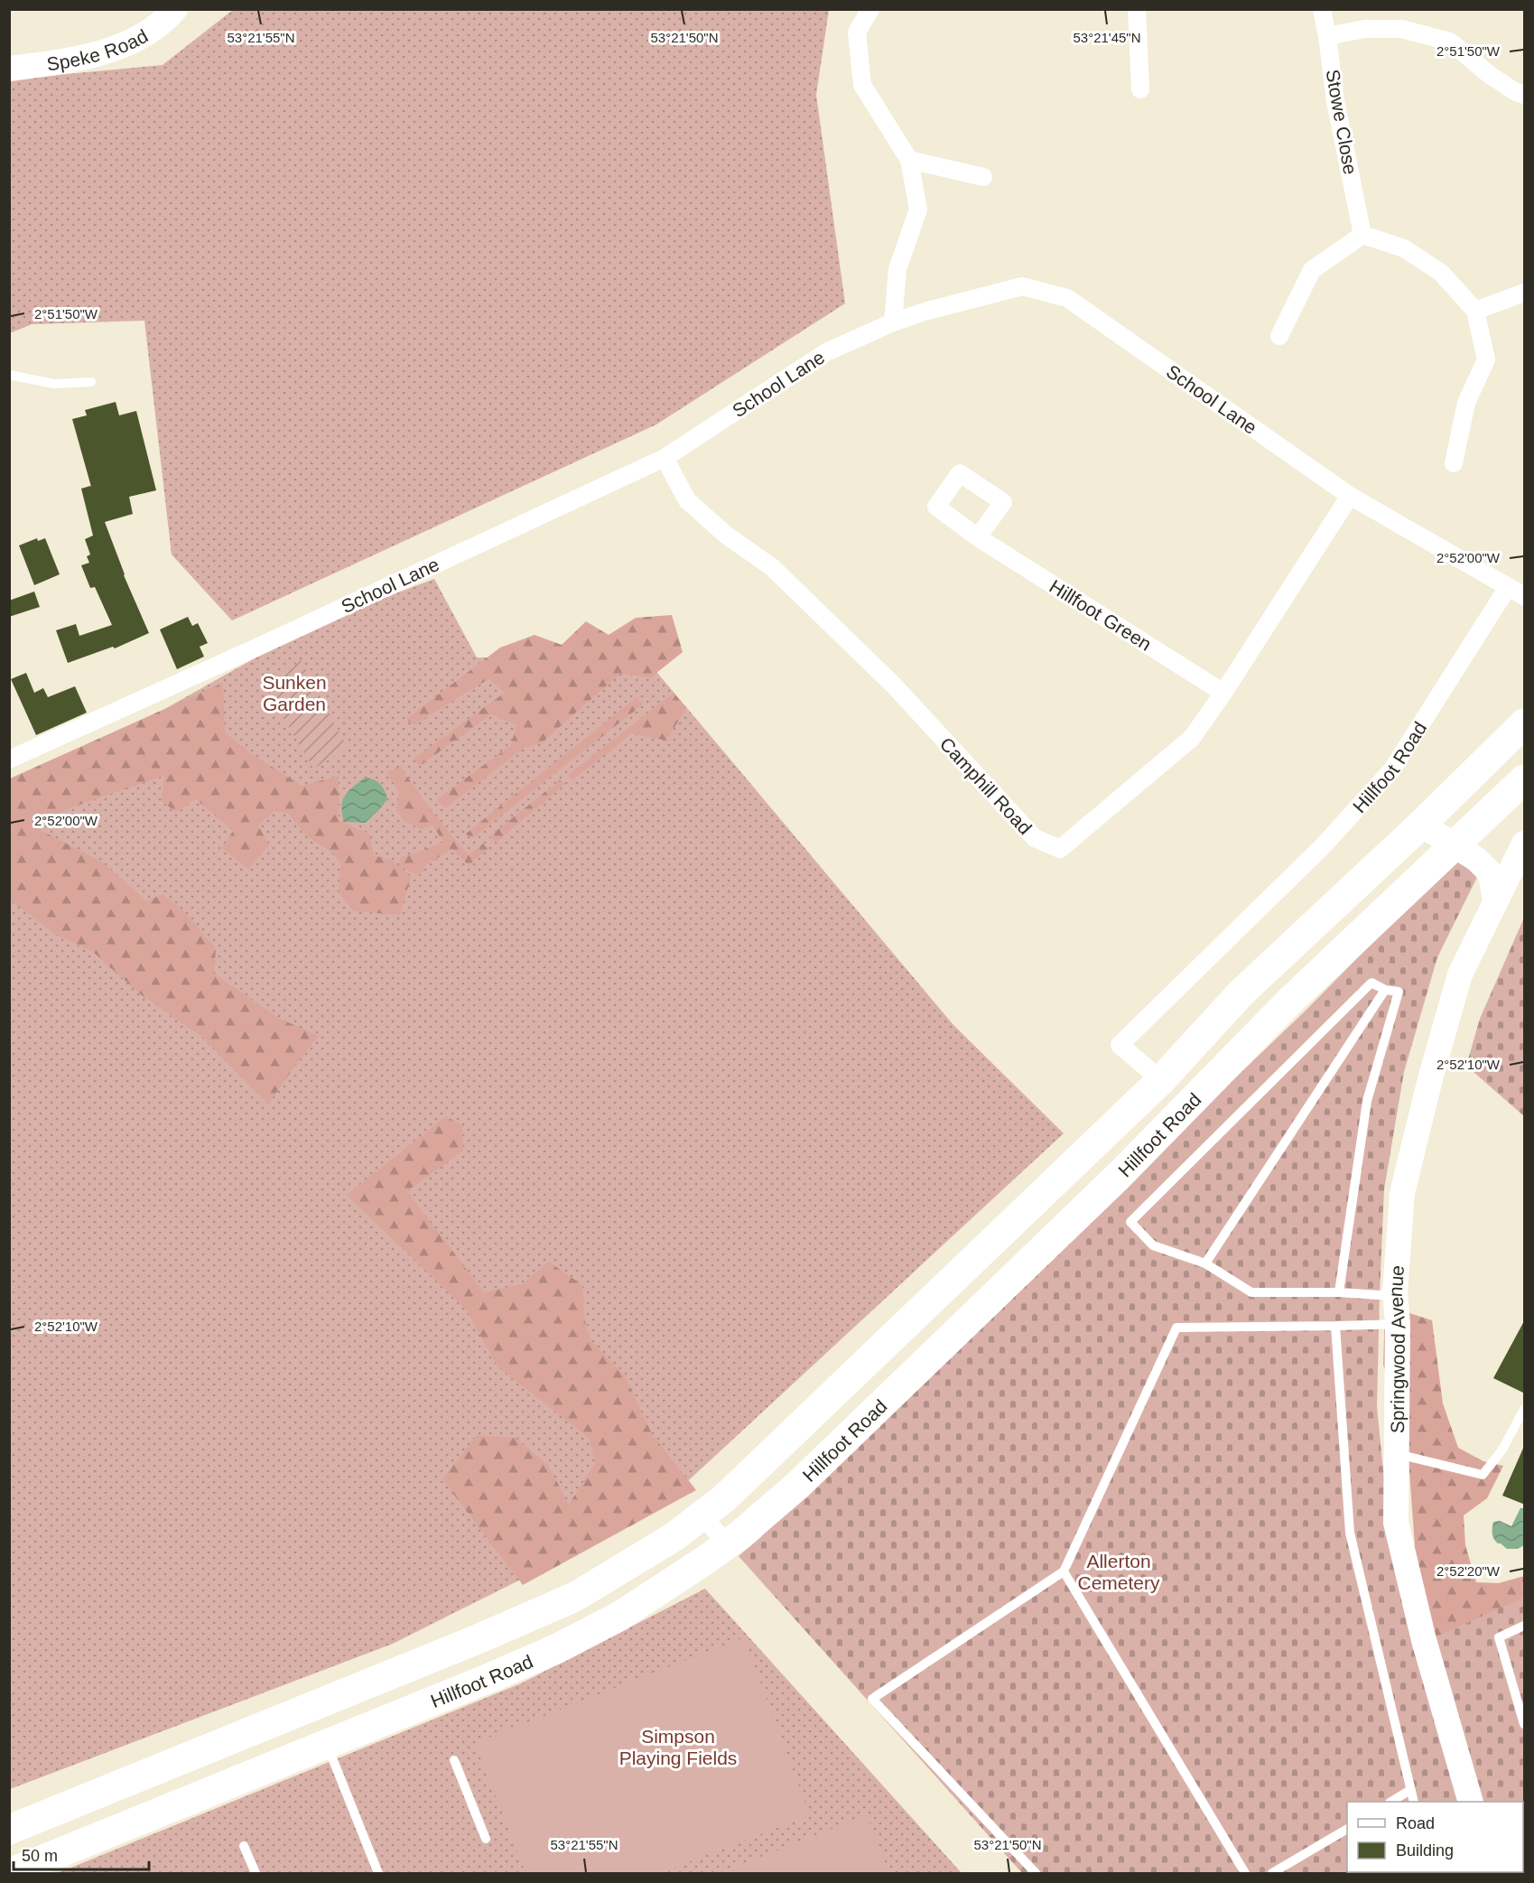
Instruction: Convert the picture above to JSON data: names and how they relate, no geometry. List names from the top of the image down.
{
  "streets": {
    "highway": ["Hillfoot Road"],
    "street": [
      "Speke Road",
      "Stowe Close",
      "School Lane",
      "Hillfoot Green",
      "Camphill Road",
      "Springwood Avenue"
    ]
  },
  "crossings": [
    ["School Lane", "Hillfoot Road"],
    ["School Lane", "Camphill Road"],
    ["Hillfoot Green", "Camphill Road"]
  ],
  "parks": ["Sunken Garden", "Allerton Cemetery", "Simpson Playing Fields"],
  "legend": ["Road", "Building"],
  "scale_bar": "50 m",
  "coordinates": [
    "53°21'55\"N",
    "53°21'50\"N",
    "53°21'45\"N",
    "2°51'50\"W",
    "2°52'00\"W",
    "2°52'10\"W",
    "2°52'20\"W"
  ]
}
